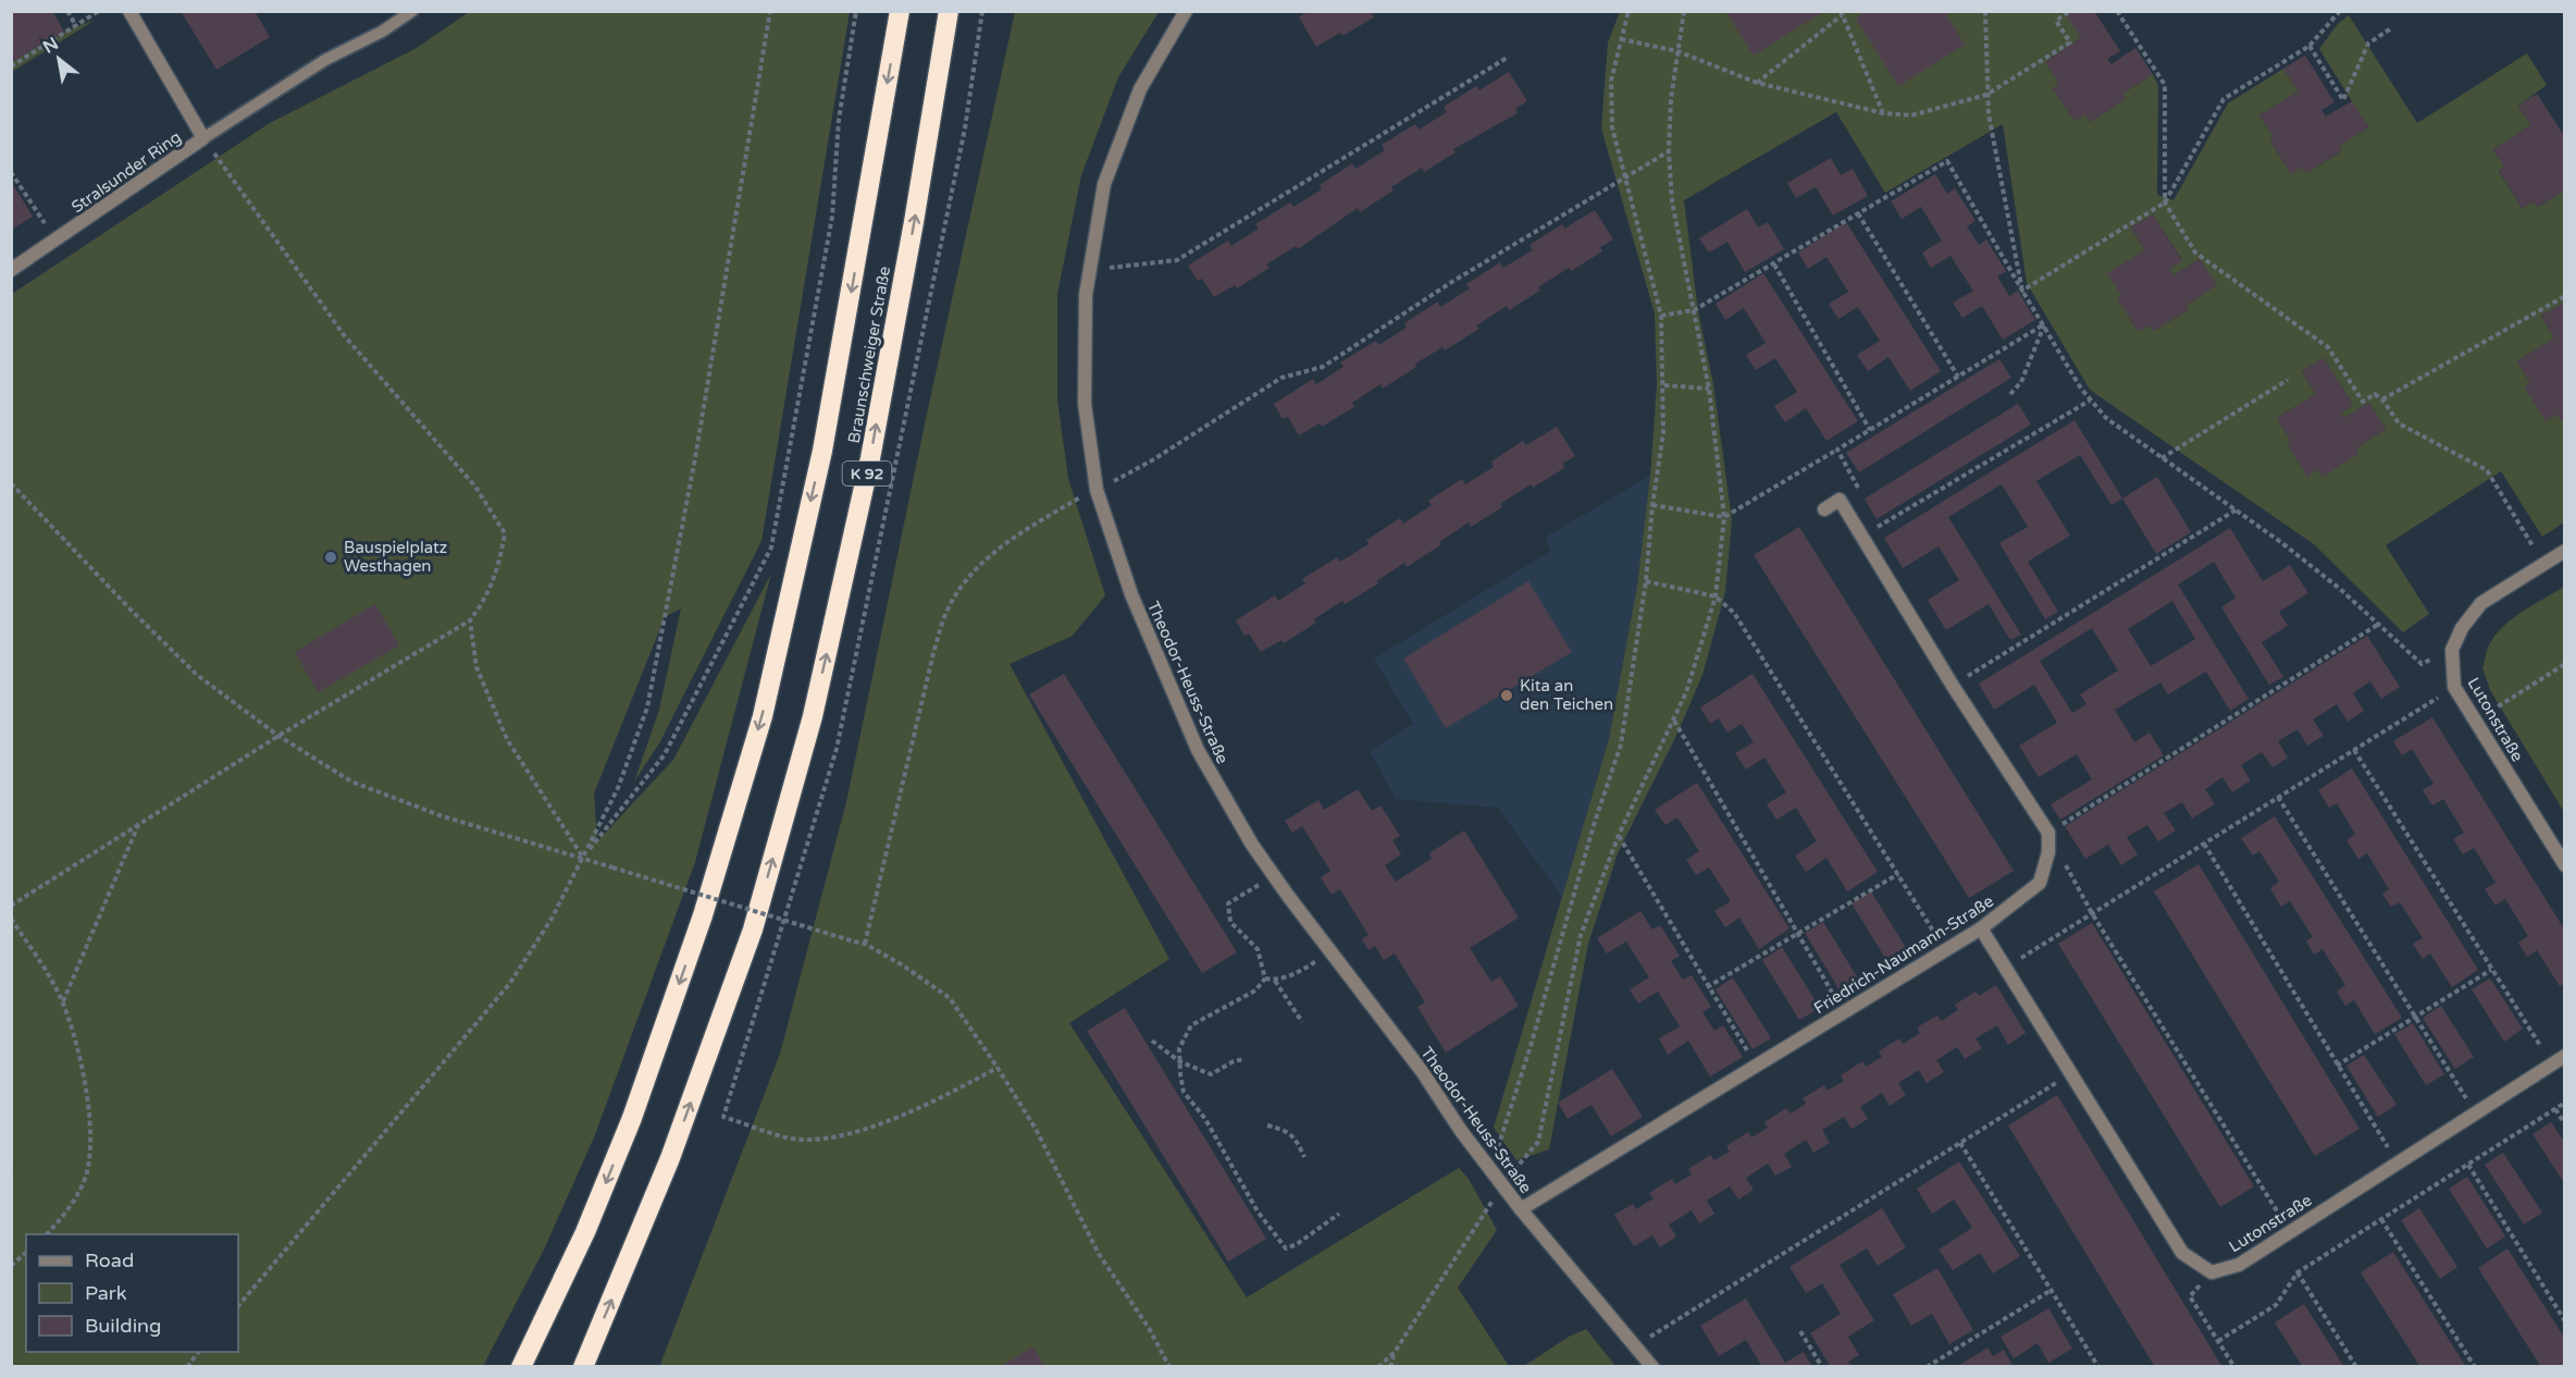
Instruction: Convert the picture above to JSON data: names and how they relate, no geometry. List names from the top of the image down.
{
  "streets": {
    "highway": ["Braunschweiger Straße", "K 92"],
    "street": [
      "Stralsunder Ring",
      "Theodor-Heuss-Straße",
      "Lutonstraße",
      "Friedrich-Naumann-Straße"
    ]
  },
  "crossings": [
    ["Theodor-Heuss-Straße", "Friedrich-Naumann-Straße"]
  ],
  "places": ["Bauspielplatz Westhagen", "Kita an den Teichen"],
  "legend": ["Road", "Park", "Building"],
  "north": "top left"
}
